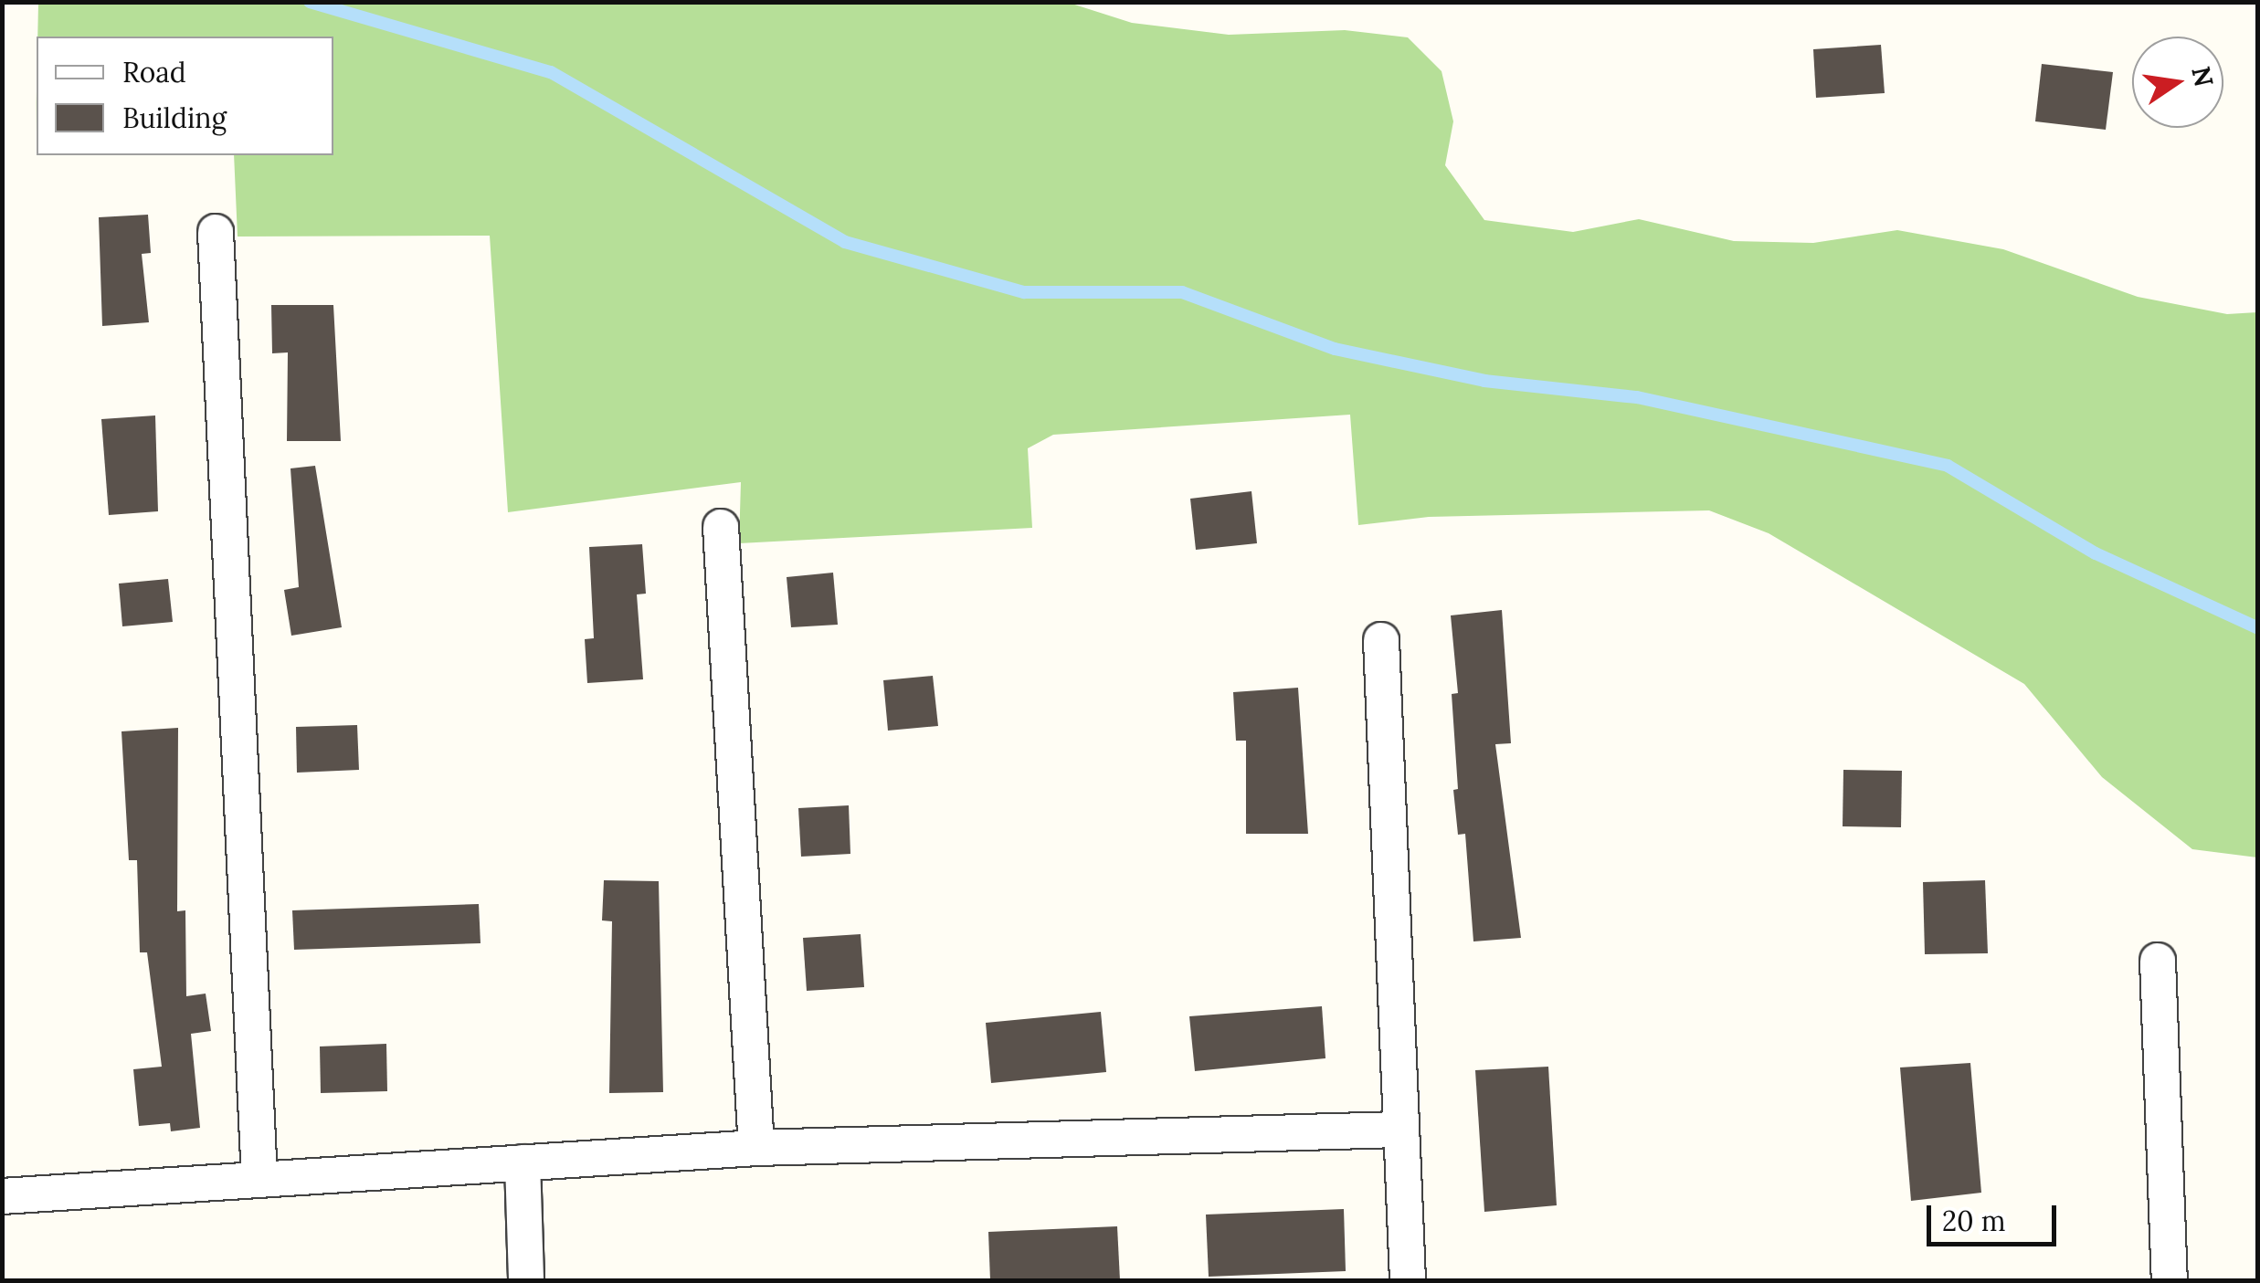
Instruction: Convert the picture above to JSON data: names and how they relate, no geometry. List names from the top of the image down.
{
  "legend": ["Road", "Building"],
  "scale_bar": "20 m",
  "north": "right"
}
